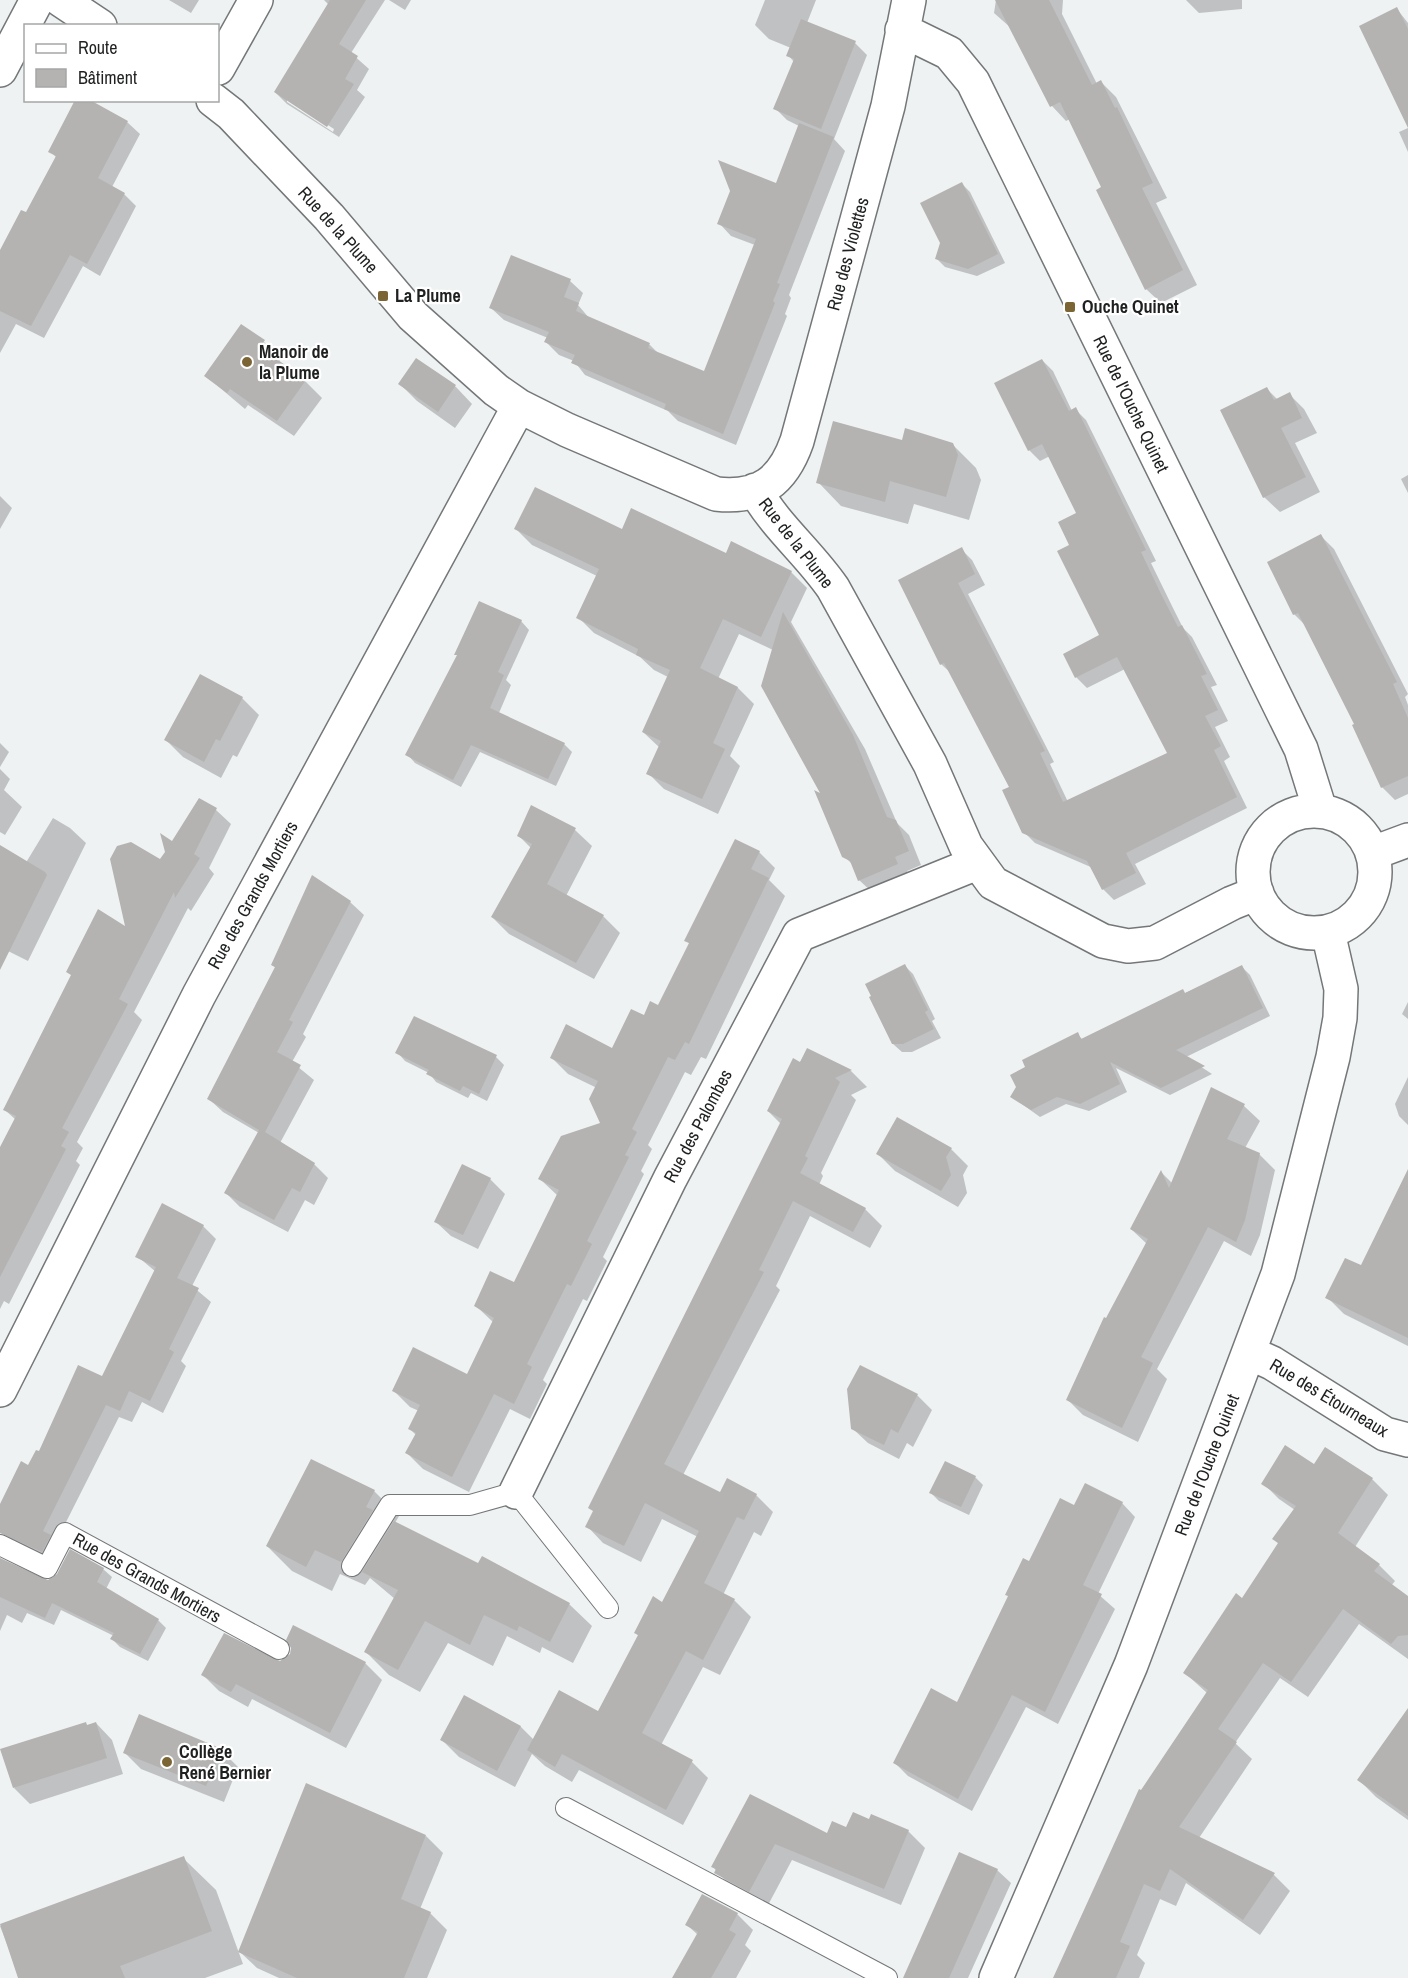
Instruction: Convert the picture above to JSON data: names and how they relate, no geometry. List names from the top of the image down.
{
  "streets": {
    "street": [
      "Rue de la Plume",
      "Rue des Violettes",
      "Rue de l'Ouche Quinet",
      "Rue des Grands Mortiers",
      "Rue des Palombes",
      "Rue des Étourneaux"
    ]
  },
  "crossings": [
    ["Rue de la Plume", "Rue des Violettes"],
    ["Rue de la Plume", "Rue de l'Ouche Quinet"],
    ["Rue de la Plume", "Rue des Grands Mortiers"],
    ["Rue de la Plume", "Rue des Palombes"],
    ["Rue des Violettes", "Rue de l'Ouche Quinet"],
    ["Rue de l'Ouche Quinet", "Rue des Étourneaux"]
  ],
  "places": {
    "transit": ["La Plume", "Ouche Quinet"],
    "other": ["Manoir de la Plume", "Collège René Bernier"]
  },
  "legend": ["Route", "Bâtiment"]
}
